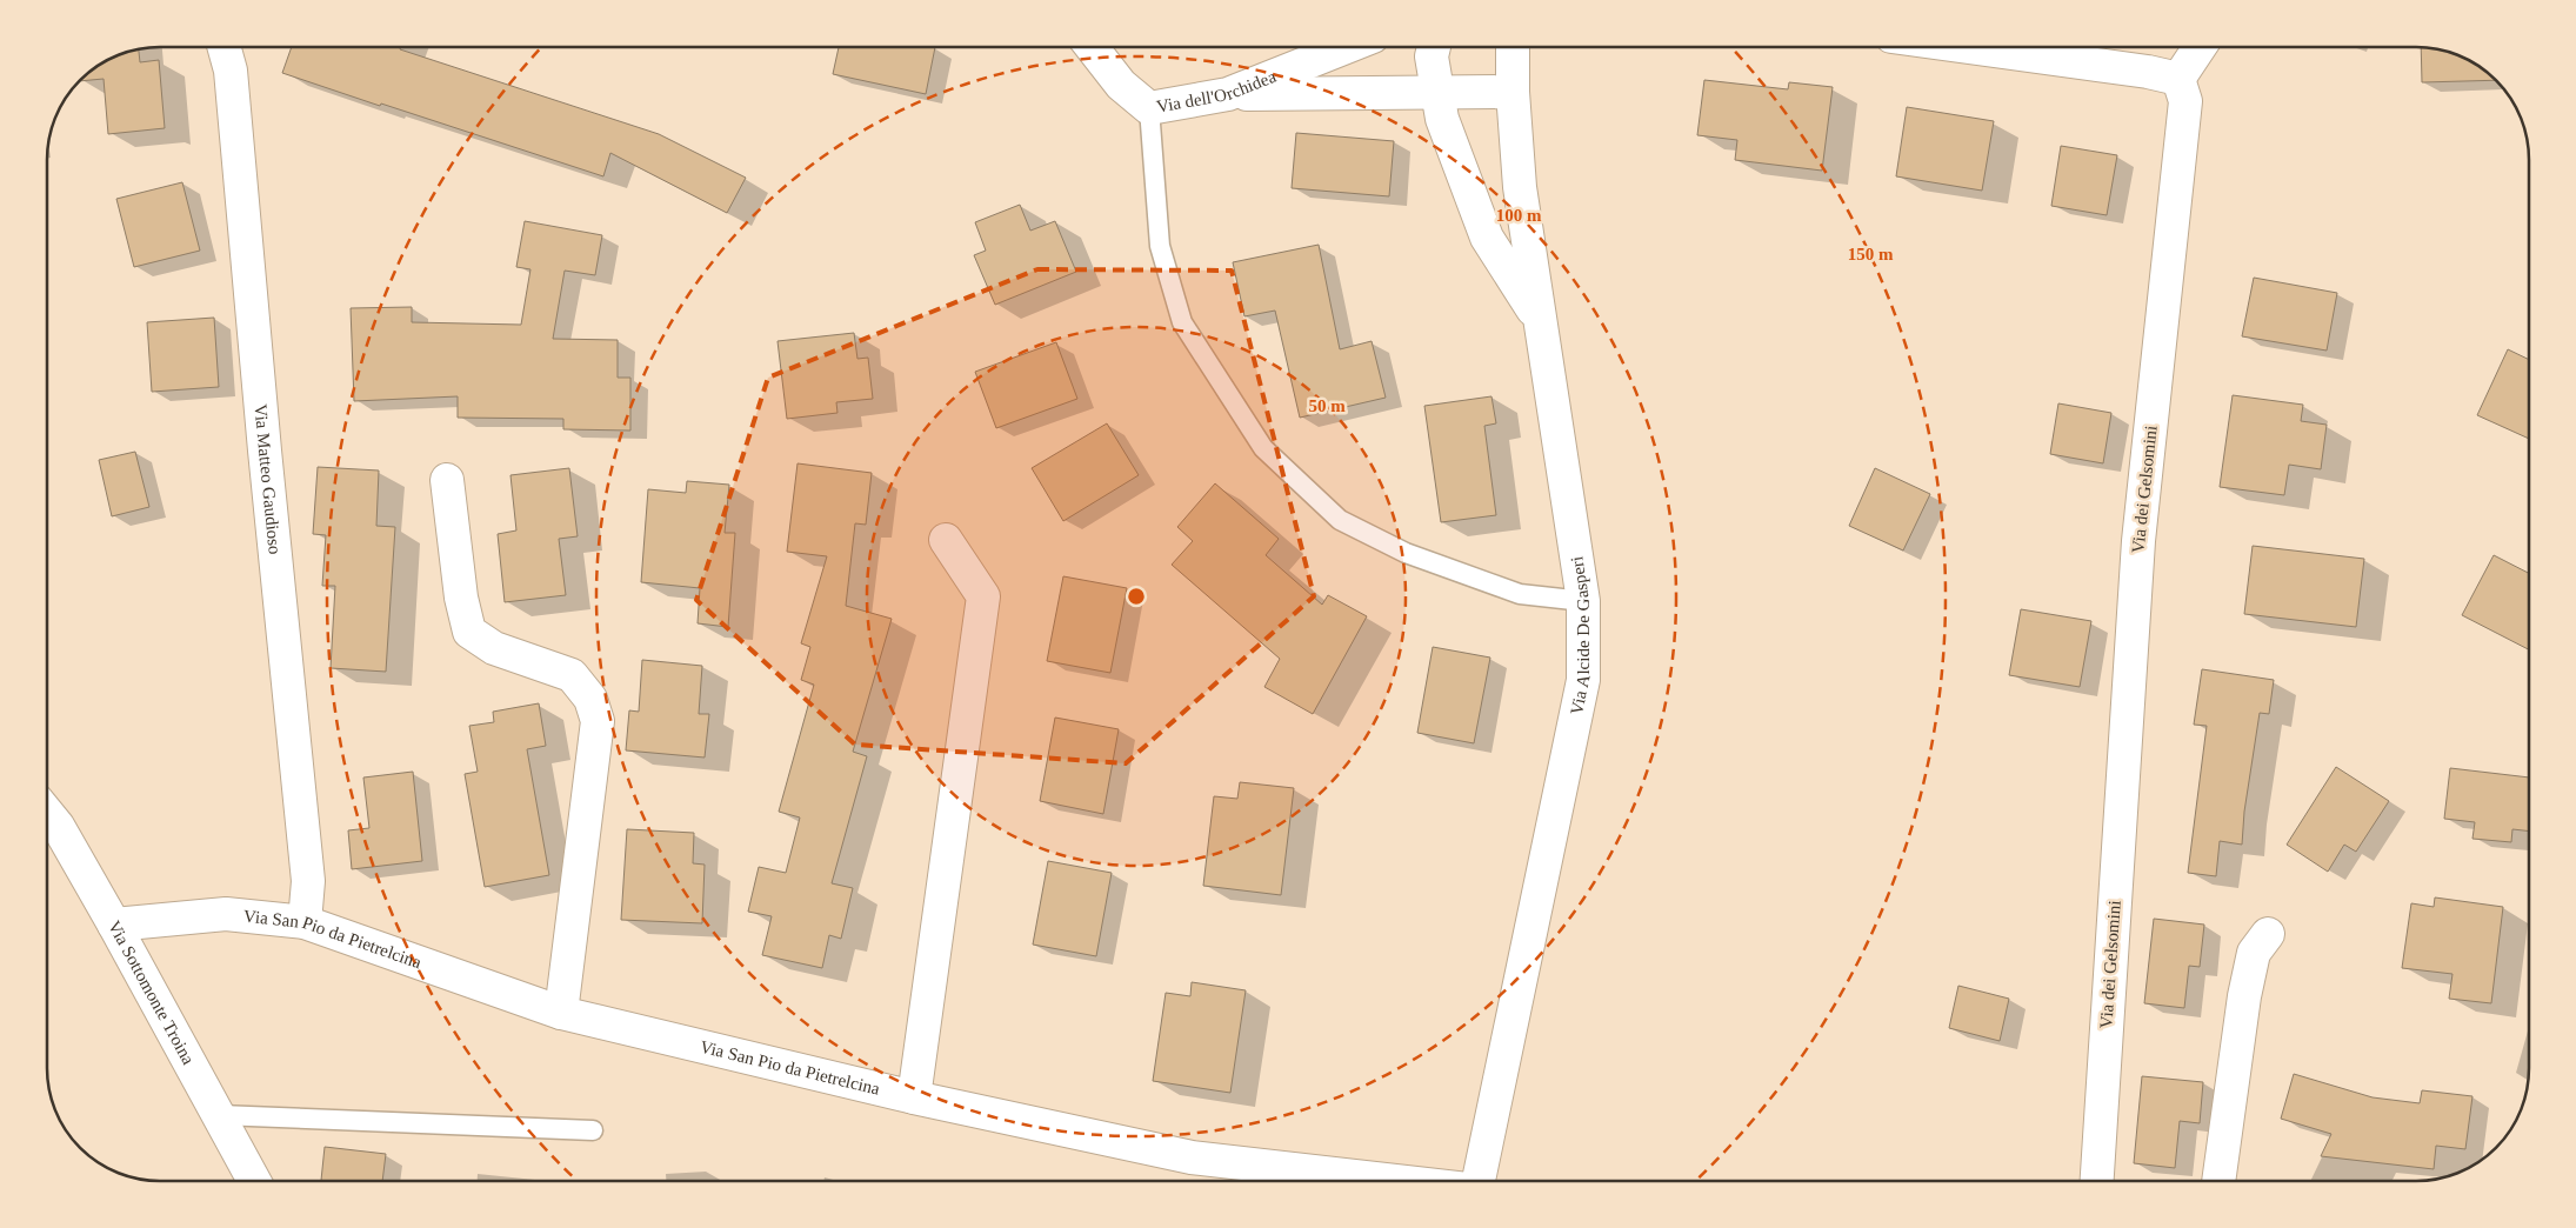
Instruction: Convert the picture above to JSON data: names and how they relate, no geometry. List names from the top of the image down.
{
  "streets": {
    "street": [
      "Via dell'Orchidea",
      "Via Matteo Gaudioso",
      "Via dei Gelsomini",
      "Via Alcide De Gasperi",
      "Via San Pio da Pietrelcina",
      "Via Sottomonte Troina"
    ]
  },
  "crossings": [
    ["Via Matteo Gaudioso", "Via San Pio da Pietrelcina"],
    ["Via San Pio da Pietrelcina", "Via Sottomonte Troina"]
  ],
  "rings": ["100 m", "150 m", "50 m"]
}
